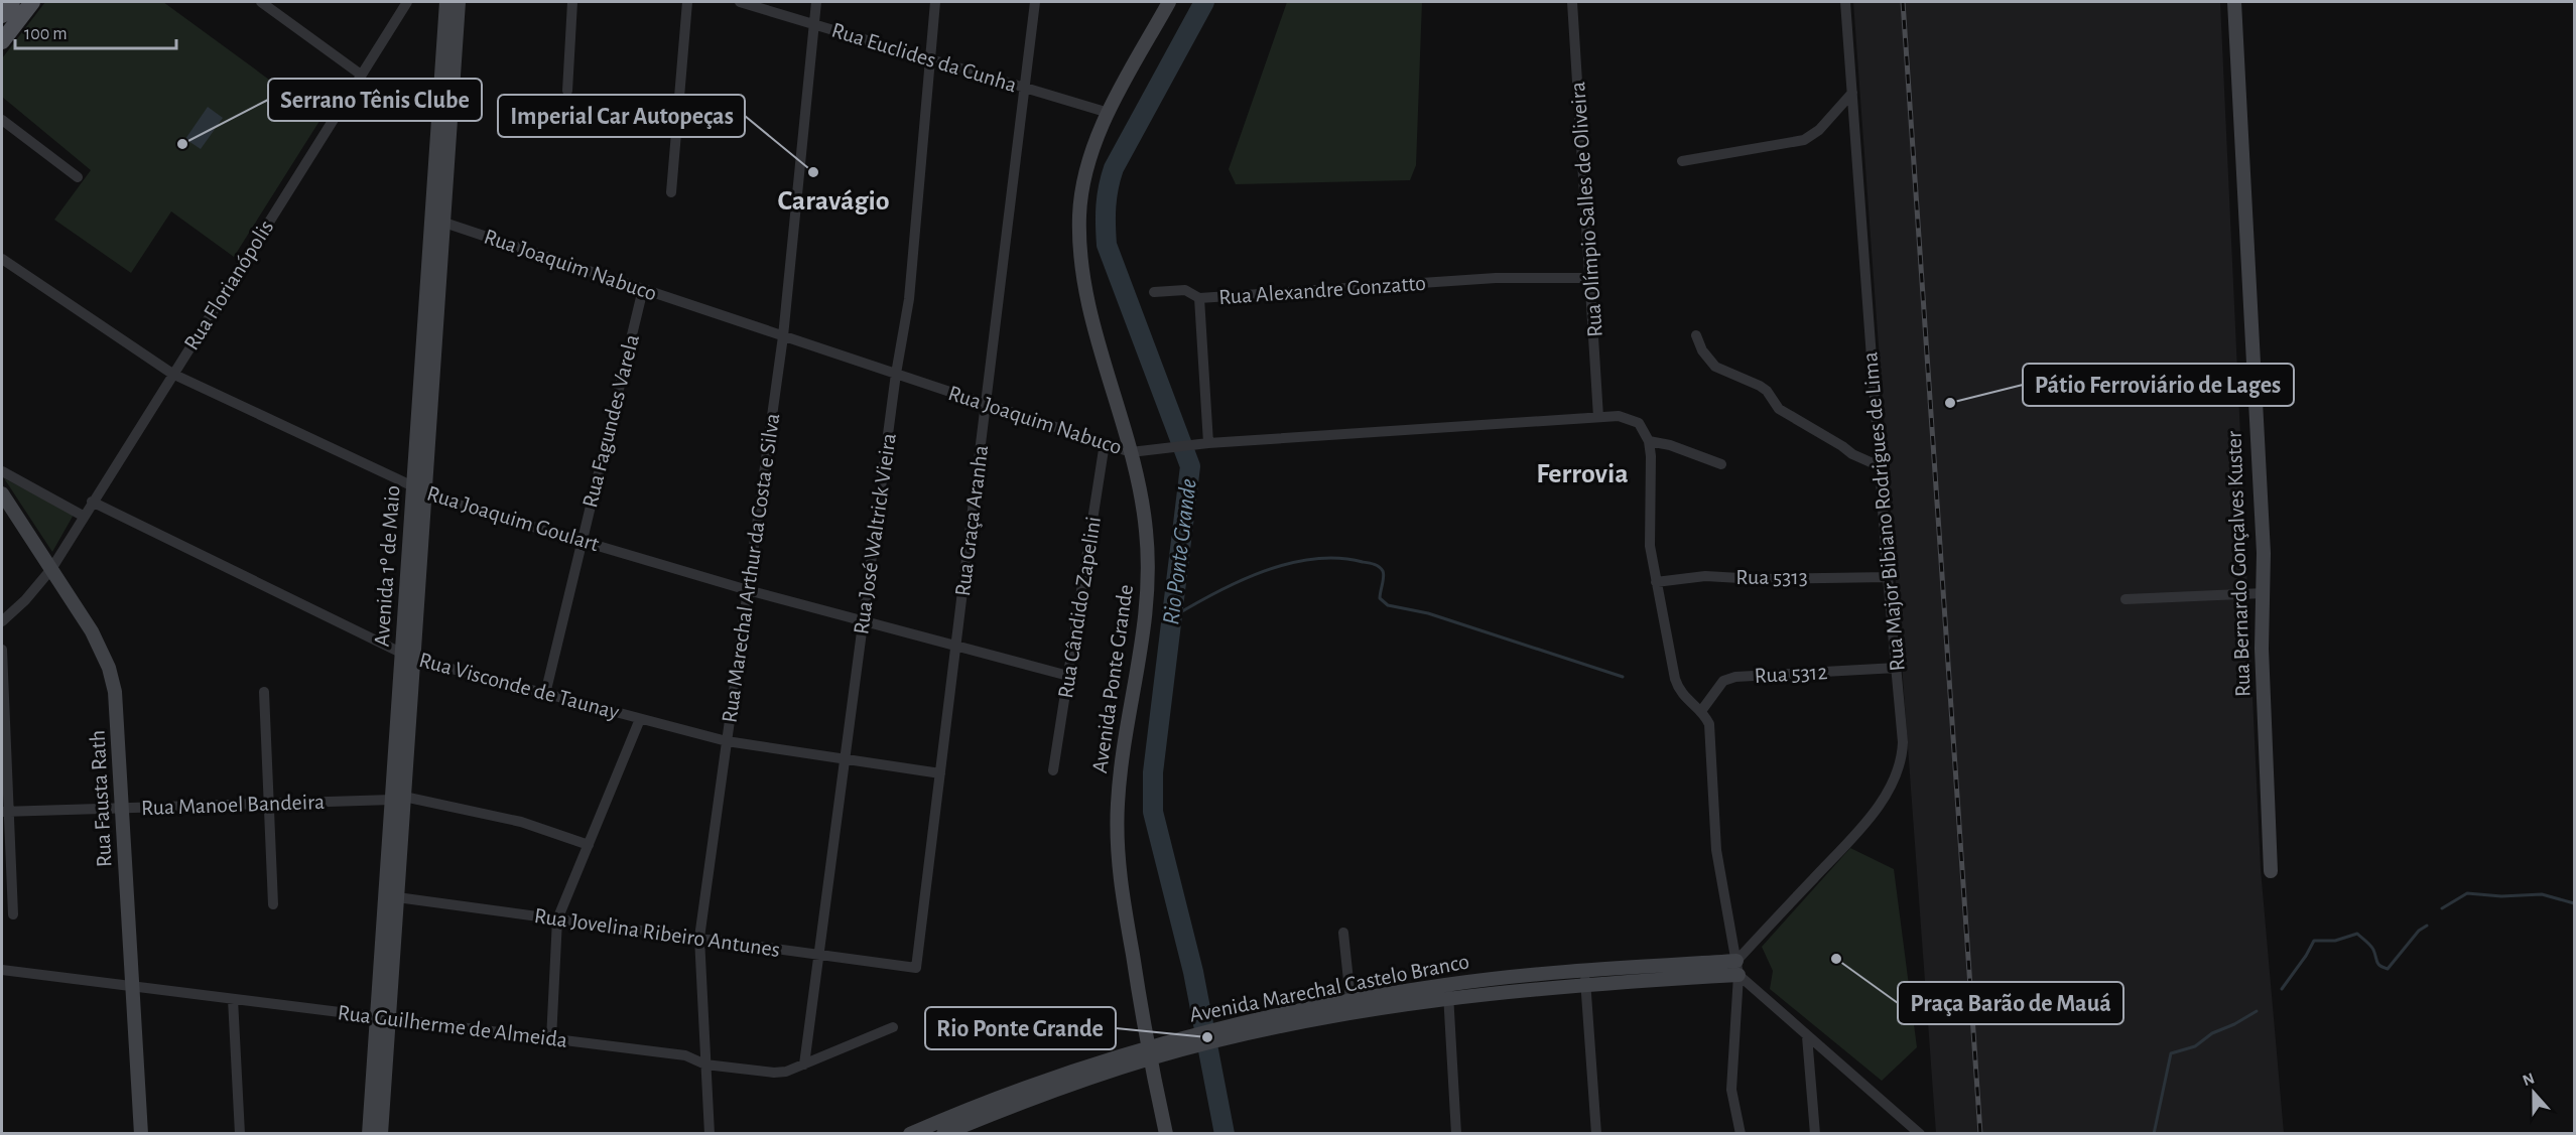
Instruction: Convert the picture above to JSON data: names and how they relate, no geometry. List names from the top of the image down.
{
  "streets": {
    "street": [
      "Rua Euclides da Cunha",
      "Rua Olímpio Salles de Oliveira",
      "Rua Joaquim Nabuco",
      "Rua Florianópolis",
      "Rua Alexandre Gonzatto",
      "Rua Fagundes Varela",
      "Rua Major Bibiano Rodrigues de Lima",
      "Rua Joaquim Goulart",
      "Rua Graça Aranha",
      "Rua José Waltrick Vieira",
      "Rua Bernardo Gonçalves Kuster",
      "Avenida 1º de Maio",
      "Rua Marechal Arthur da Costa e Silva",
      "Rua 5313",
      "Rua Cândido Zapelini",
      "Rua 5312",
      "Avenida Ponte Grande",
      "Rua Visconde de Taunay",
      "Rua Fausta Rath",
      "Rua Manoel Bandeira",
      "Rua Jovelina Ribeiro Antunes",
      "Avenida Marechal Castelo Branco",
      "Rua Guilherme de Almeida"
    ]
  },
  "crossings": [
    ["Rua Euclides da Cunha", "Rua Graça Aranha"],
    ["Rua Euclides da Cunha", "Rua José Waltrick Vieira"],
    ["Rua Euclides da Cunha", "Rua Marechal Arthur da Costa e Silva"],
    ["Rua Euclides da Cunha", "Avenida Ponte Grande"],
    ["Rua Olímpio Salles de Oliveira", "Rua Joaquim Nabuco"],
    ["Rua Olímpio Salles de Oliveira", "Rua Alexandre Gonzatto"],
    ["Rua Joaquim Nabuco", "Rua Alexandre Gonzatto"],
    ["Rua Joaquim Nabuco", "Rua Fagundes Varela"],
    ["Rua Joaquim Nabuco", "Rua Graça Aranha"],
    ["Rua Joaquim Nabuco", "Rua José Waltrick Vieira"],
    ["Rua Joaquim Nabuco", "Avenida 1º de Maio"],
    ["Rua Joaquim Nabuco", "Rua Marechal Arthur da Costa e Silva"],
    ["Rua Joaquim Nabuco", "Rua Cândido Zapelini"],
    ["Rua Joaquim Nabuco", "Avenida Ponte Grande"],
    ["Rua Florianópolis", "Rua Joaquim Goulart"],
    ["Rua Florianópolis", "Rua Visconde de Taunay"],
    ["Rua Florianópolis", "Rua Fausta Rath"],
    ["Rua Fagundes Varela", "Rua Joaquim Goulart"],
    ["Rua Fagundes Varela", "Rua Visconde de Taunay"],
    ["Rua Major Bibiano Rodrigues de Lima", "Rua 5313"],
    ["Rua Major Bibiano Rodrigues de Lima", "Rua 5312"],
    ["Rua Major Bibiano Rodrigues de Lima", "Avenida Marechal Castelo Branco"],
    ["Rua Joaquim Goulart", "Rua Graça Aranha"],
    ["Rua Joaquim Goulart", "Rua José Waltrick Vieira"],
    ["Rua Joaquim Goulart", "Avenida 1º de Maio"],
    ["Rua Joaquim Goulart", "Rua Marechal Arthur da Costa e Silva"],
    ["Rua Joaquim Goulart", "Rua Cândido Zapelini"],
    ["Rua Graça Aranha", "Rua Visconde de Taunay"],
    ["Rua Graça Aranha", "Rua Jovelina Ribeiro Antunes"],
    ["Rua José Waltrick Vieira", "Rua Visconde de Taunay"],
    ["Rua José Waltrick Vieira", "Rua Jovelina Ribeiro Antunes"],
    ["Rua José Waltrick Vieira", "Rua Guilherme de Almeida"],
    ["Avenida 1º de Maio", "Rua Visconde de Taunay"],
    ["Avenida 1º de Maio", "Rua Manoel Bandeira"],
    ["Avenida 1º de Maio", "Rua Jovelina Ribeiro Antunes"],
    ["Avenida 1º de Maio", "Rua Guilherme de Almeida"],
    ["Rua Marechal Arthur da Costa e Silva", "Rua Visconde de Taunay"],
    ["Rua Marechal Arthur da Costa e Silva", "Rua Jovelina Ribeiro Antunes"],
    ["Rua Marechal Arthur da Costa e Silva", "Rua Guilherme de Almeida"],
    ["Avenida Ponte Grande", "Avenida Marechal Castelo Branco"],
    ["Rua Fausta Rath", "Rua Manoel Bandeira"],
    ["Rua Fausta Rath", "Rua Guilherme de Almeida"]
  ],
  "districts": ["Caravágio", "Ferrovia"],
  "water": ["Rio Ponte Grande"],
  "places": [
    "Serrano Tênis Clube",
    "Imperial Car Autopeças",
    "Pátio Ferroviário de Lages",
    "Praça Barão de Mauá",
    "Rio Ponte Grande"
  ],
  "scale_bar": "100 m",
  "north": "top"
}
